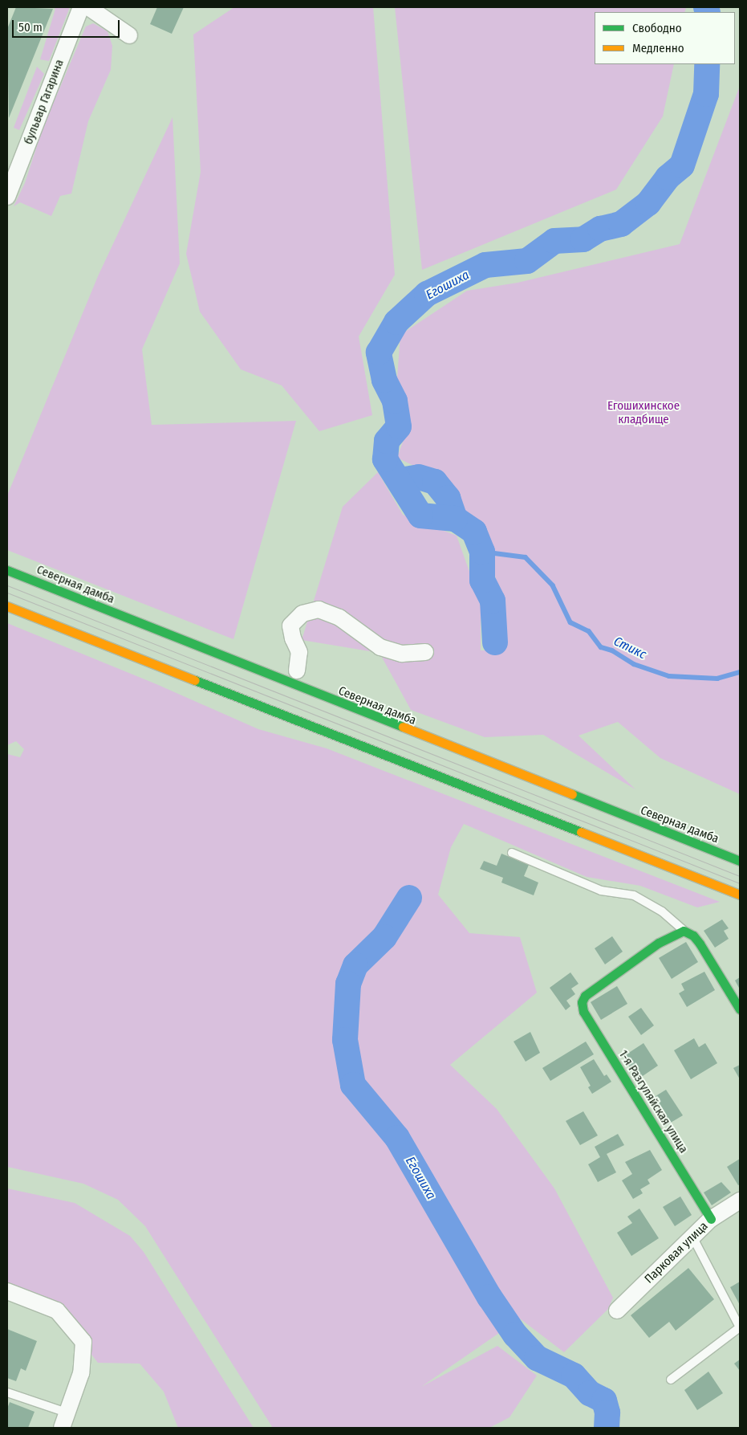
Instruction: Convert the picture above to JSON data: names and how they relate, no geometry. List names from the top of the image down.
{
  "streets": {
    "main road": ["Северная дамба", "1-я Разгуляйская улица"],
    "street": ["бульвар Гагарина", "Парковая улица"]
  },
  "crossings": [
    ["1-я Разгуляйская улица", "Парковая улица"]
  ],
  "water": ["Егошиха", "Стикс"],
  "parks": ["Егошихинское кладбище"],
  "legend": ["Свободно", "Медленно"],
  "scale_bar": "50 m"
}
